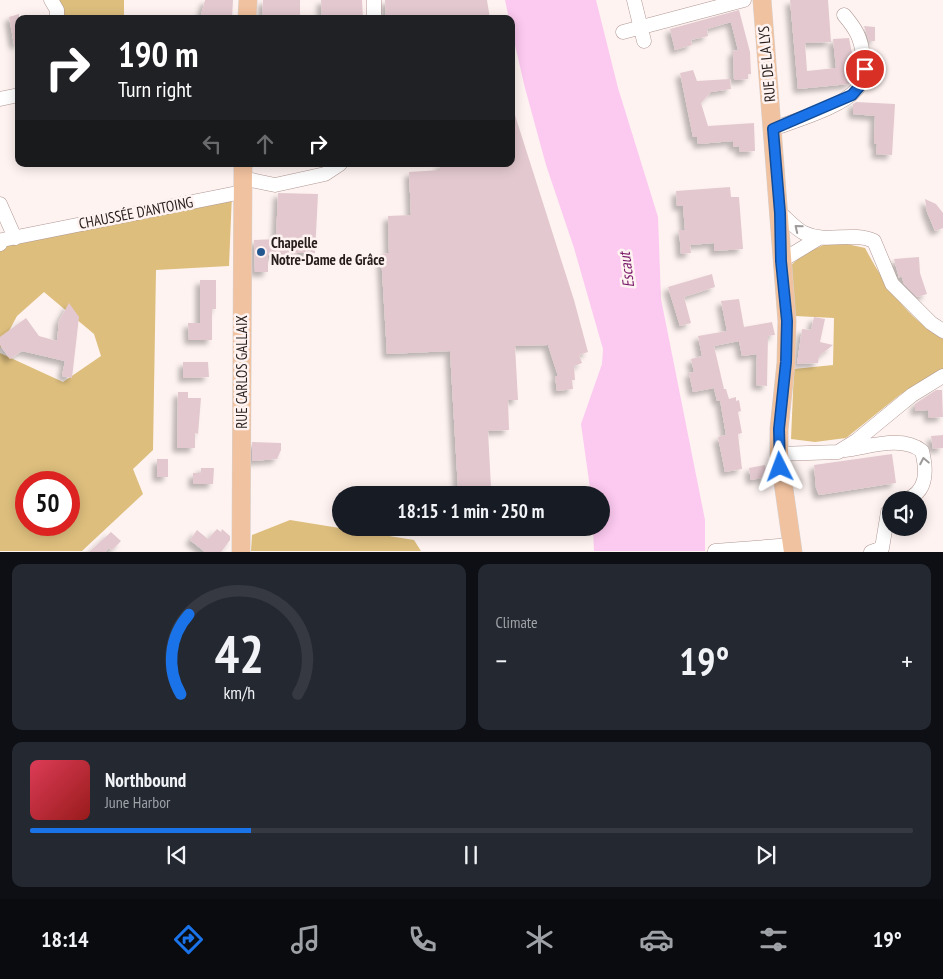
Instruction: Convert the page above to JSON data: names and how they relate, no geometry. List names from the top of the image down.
{
  "streets": {
    "main road": ["RUE DE LA LYS", "RUE CARLOS GALLAIX"],
    "street": ["CHAUSSÉE D'ANTOING"]
  },
  "crossings": [
    ["CHAUSSÉE D'ANTOING", "RUE CARLOS GALLAIX"]
  ],
  "water": ["Escaut"],
  "places": ["Chapelle Notre-Dame de Grâce"],
  "page": {
    "turn": ["190 m", "Turn right"],
    "limit": "50",
    "trip": "18:15 · 1 min · 250 m",
    "tile": "Climate",
    "heat": ["−", "19°", "+"],
    "song": ["Northbound", "June Harbor"],
    "tabs": ["18:14", "19°"],
    "gauge": ["42", "km/h"]
  }
}
